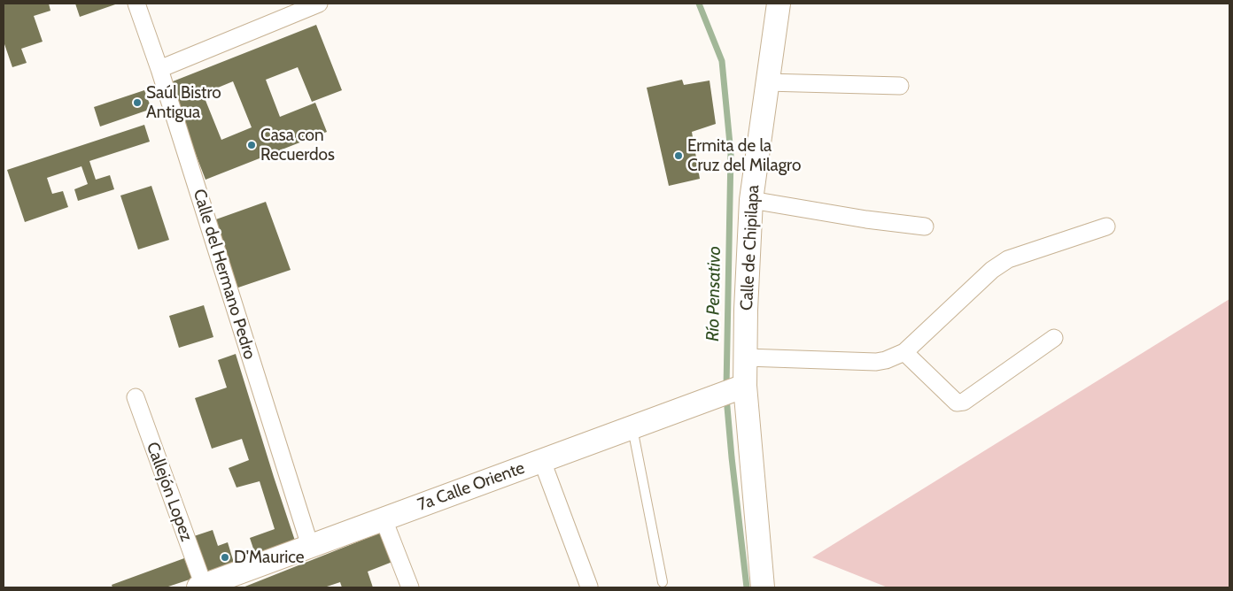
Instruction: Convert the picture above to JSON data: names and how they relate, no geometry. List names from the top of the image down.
{
  "streets": {
    "main road": ["Calle de Chipilapa", "7a Calle Oriente"],
    "street": ["Calle del Hermano Pedro", "Callejón Lopez"]
  },
  "crossings": [
    ["Calle de Chipilapa", "7a Calle Oriente"],
    ["Calle del Hermano Pedro", "7a Calle Oriente"],
    ["7a Calle Oriente", "Callejón Lopez"]
  ],
  "water": ["Río Pensativo"],
  "places": [
    "Saúl Bistro Antigua",
    "Casa con Recuerdos",
    "Ermita de la Cruz del Milagro",
    "D'Maurice"
  ]
}
